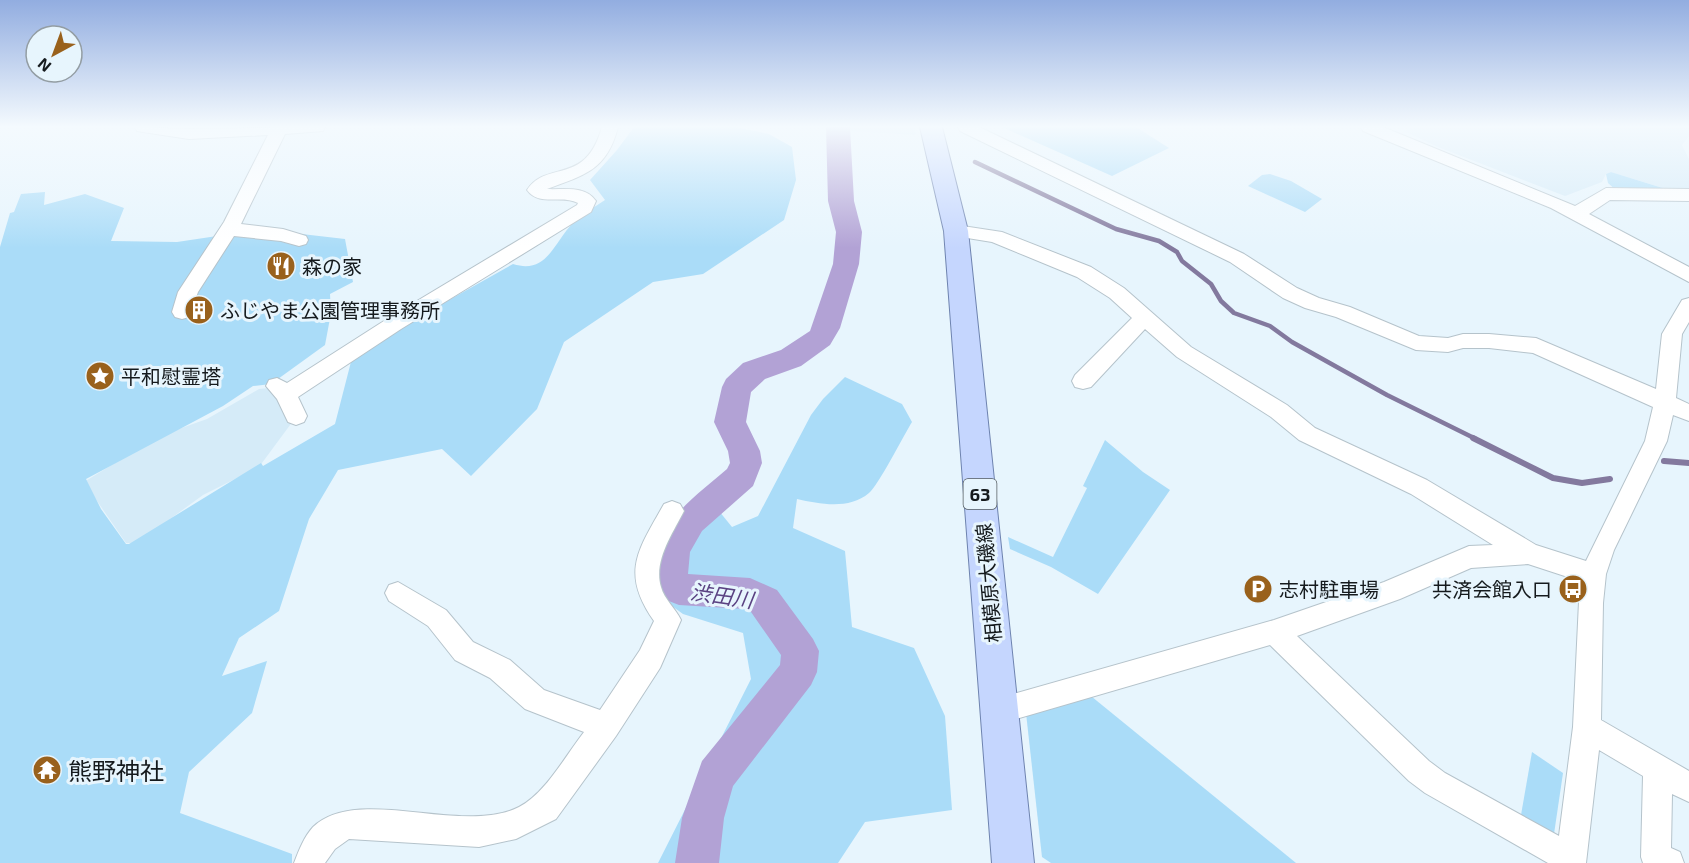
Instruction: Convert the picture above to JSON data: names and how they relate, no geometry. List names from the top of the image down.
{
  "streets": {
    "main road": ["63", "相模原大磯線"]
  },
  "water": ["渋田川"],
  "places": {
    "restaurant": ["森の家"],
    "building": ["ふじやま公園管理事務所"],
    "place": ["平和慰霊塔"],
    "parking": ["志村駐車場"],
    "bus stop": ["共済会館入口"],
    "temple": ["熊野神社"]
  },
  "north": "bottom left"
}
